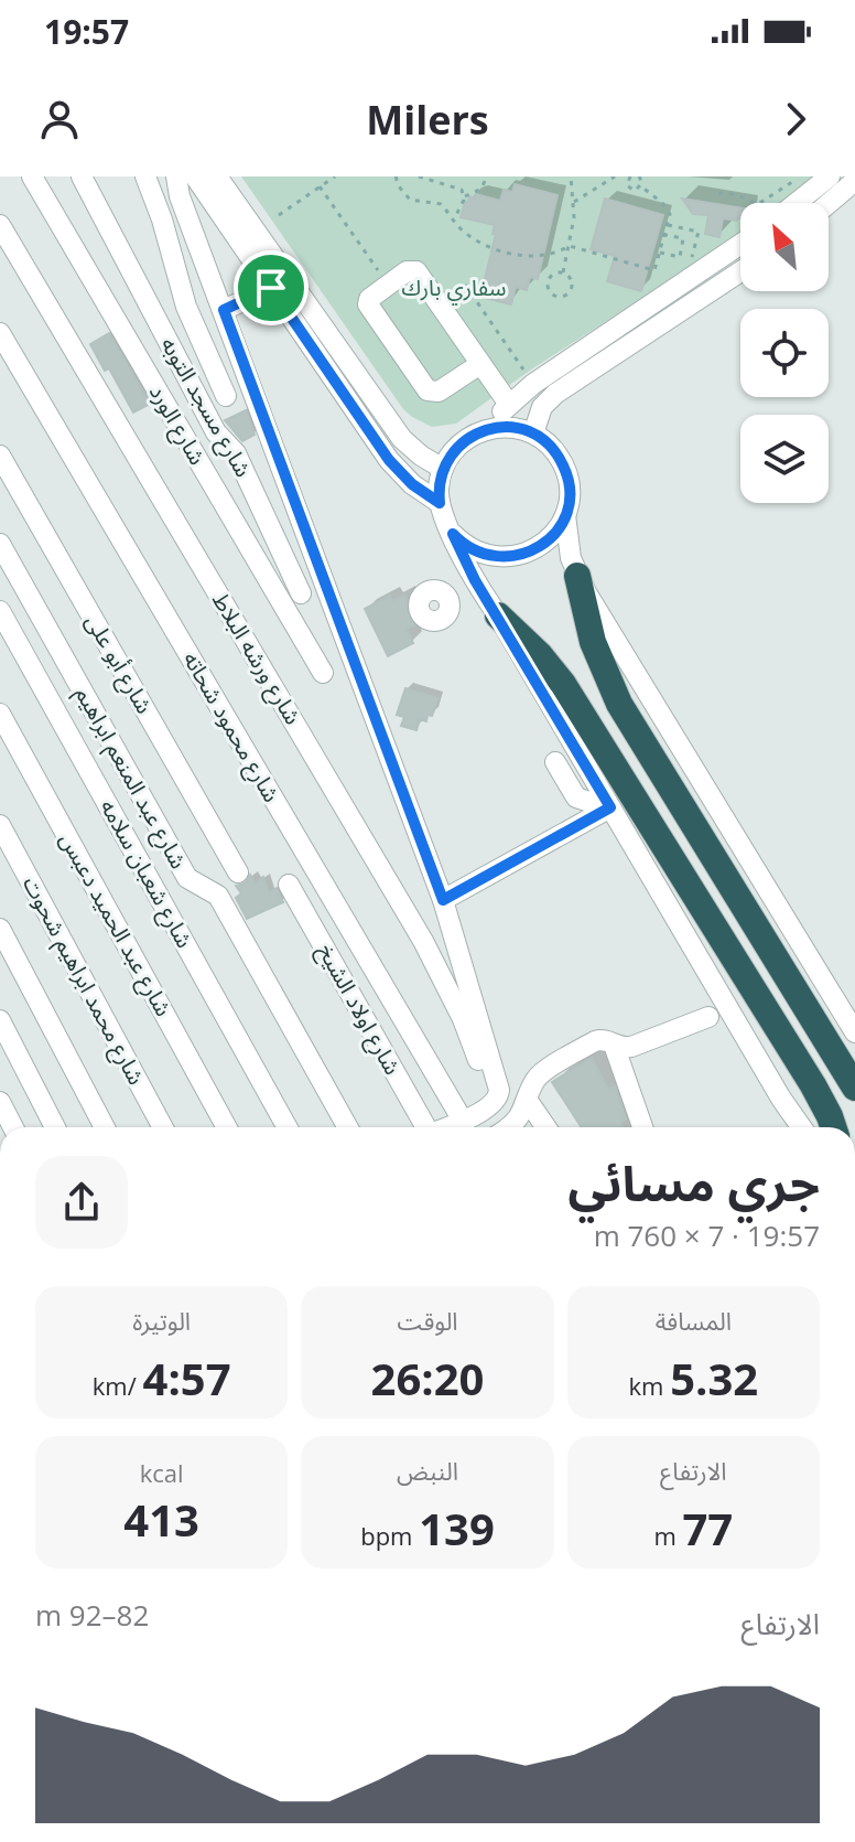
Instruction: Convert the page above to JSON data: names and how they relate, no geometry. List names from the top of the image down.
{
  "streets": {
    "street": [
      "شارع مسجد التوبه",
      "شارع الورد",
      "شارع ورشه البلاط",
      "شارع أبو على",
      "شارع محمود شحاته",
      "شارع عبد المنعم ابراهيم",
      "شارع شعبان سلامه",
      "شارع عبد الحميد دعبس",
      "شارع محمد ابراهيم شحوت",
      "شارع اولاد الشيخ"
    ]
  },
  "parks": ["سفاري بارك"],
  "north": "top left",
  "page": {
    "status": "19:57",
    "header": "Milers",
    "heading": ["جري مسائي", "19:57 · 7 × 760 m"],
    "stats": [
      ["المسافة", "5.32 km"],
      ["الوقت", "26:20"],
      ["الوتيرة", "4:57 /km"],
      ["الارتفاع", "77 m"],
      ["النبض", "139 bpm"],
      ["kcal", "413"]
    ],
    "chart": ["الارتفاع", "82–92 m"]
  }
}
